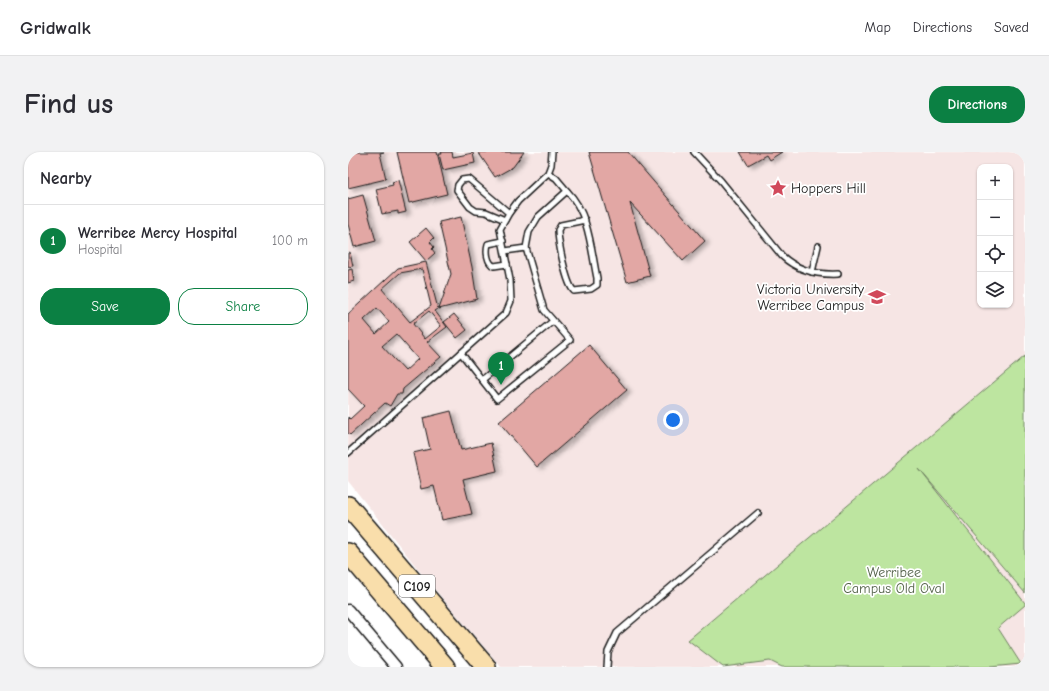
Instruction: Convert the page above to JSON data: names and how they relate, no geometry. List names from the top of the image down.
{
  "streets": {
    "highway": ["C109"]
  },
  "parks": ["Werribee Campus Old Oval"],
  "places": {
    "place": ["Hoppers Hill"],
    "school or university": ["Victoria University Werribee Campus"]
  },
  "page": {
    "header": "Gridwalk",
    "nav": ["Map", "Directions", "Saved"],
    "buttons": [
      "Directions",
      ["Save", "Share"]
    ],
    "title": "Find us",
    "heading": "Nearby",
    "map_buttons": ["+", "−"],
    "list": [
      {
        "mark": "1",
        "name": "Werribee Mercy Hospital",
        "note": "Hospital",
        "value": "100 m"
      }
    ],
    "pins": "1"
  }
}
